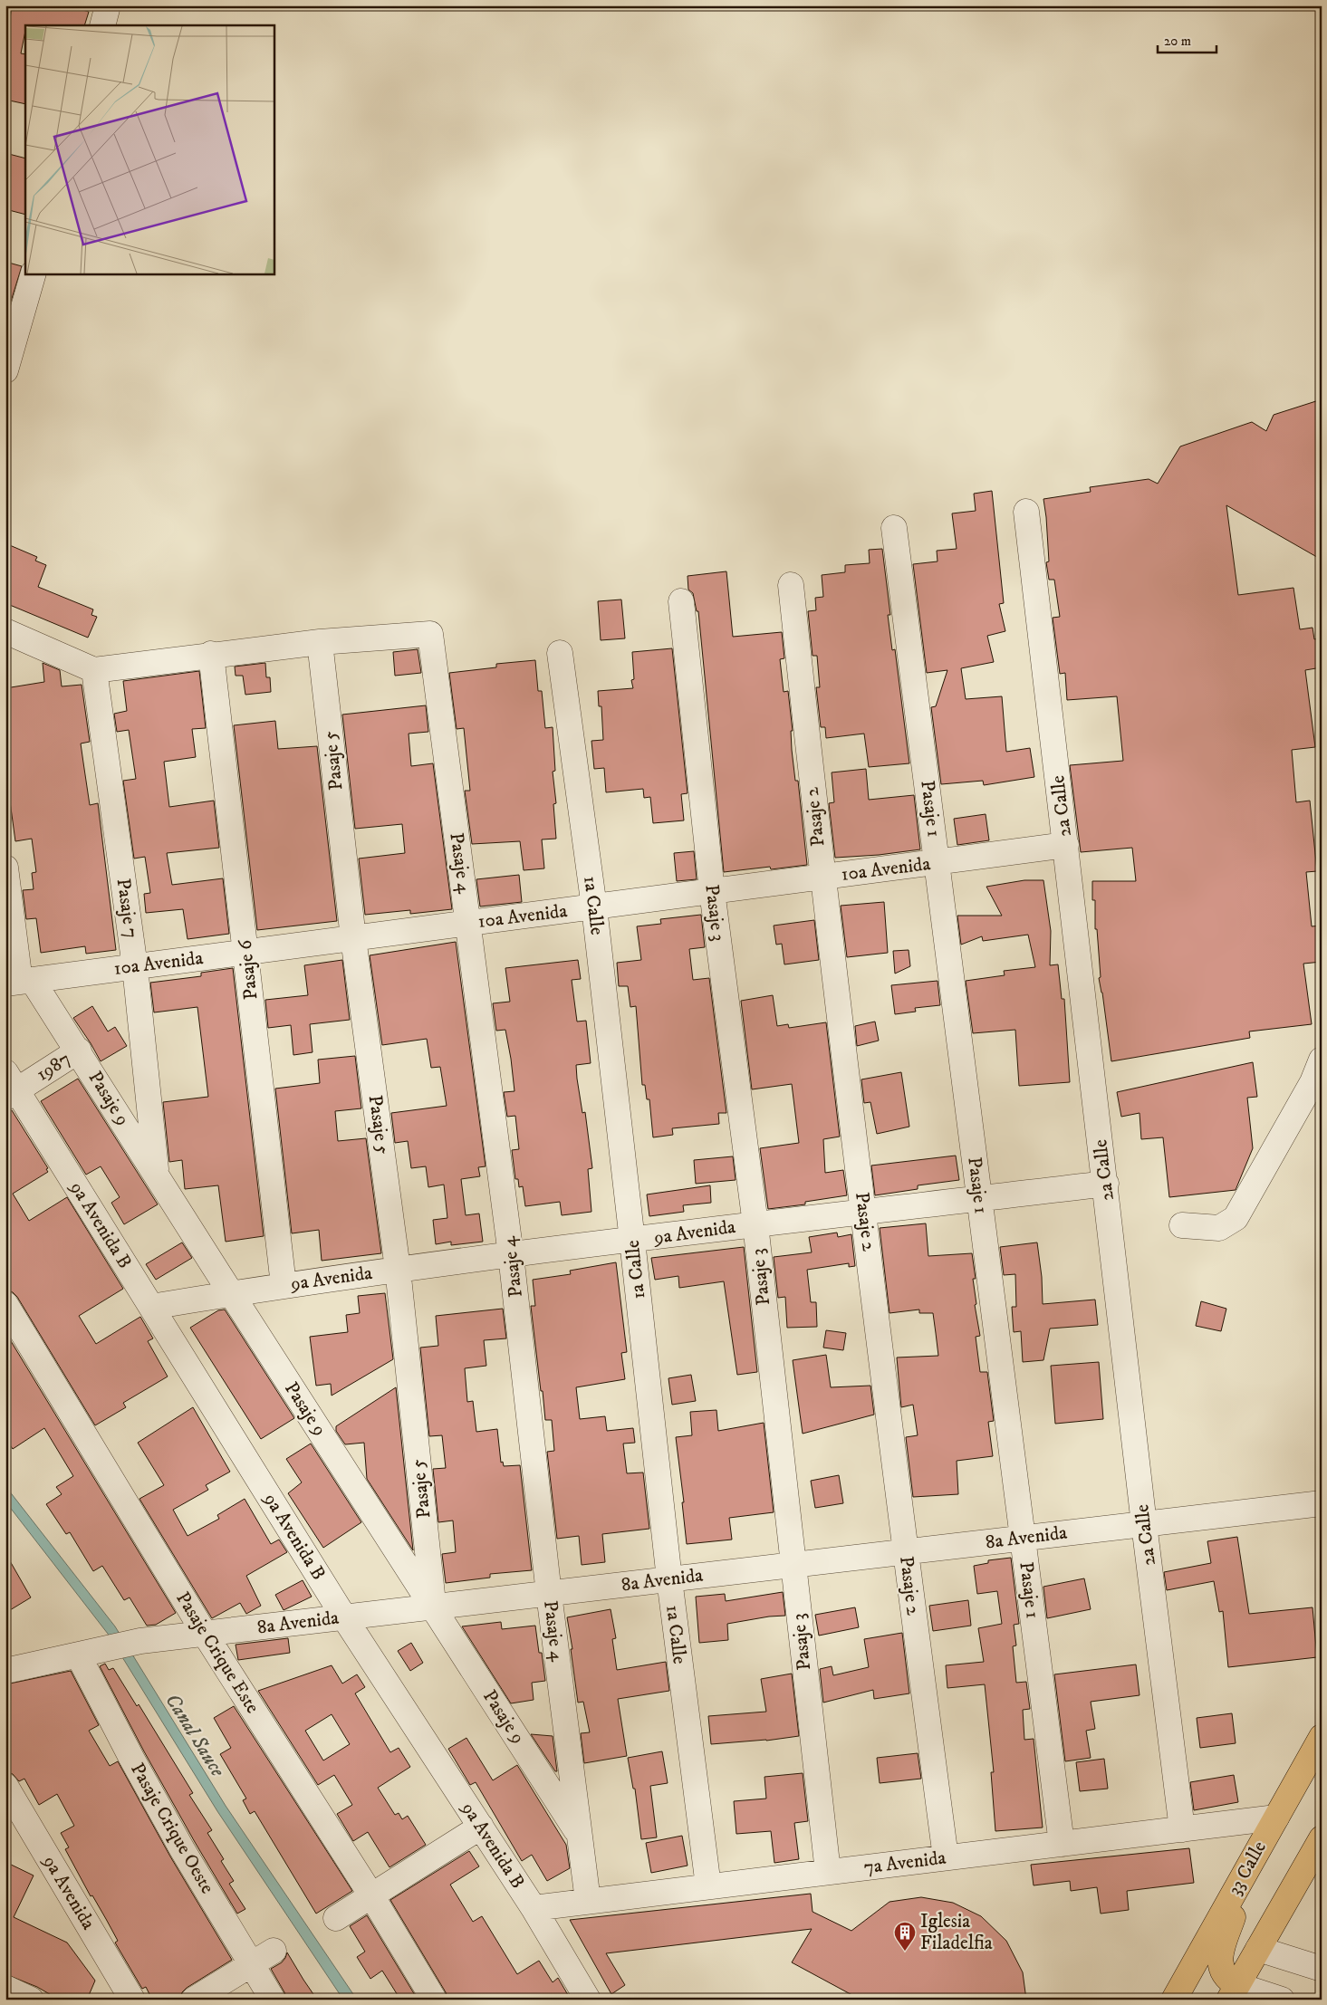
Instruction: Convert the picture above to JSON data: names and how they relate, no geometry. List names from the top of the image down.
{
  "streets": {
    "main road": ["33 Calle"],
    "street": [
      "Pasaje 5",
      "2a Calle",
      "Pasaje 1",
      "Pasaje 2",
      "Pasaje 4",
      "10a Avenida",
      "1a Calle",
      "Pasaje 7",
      "Pasaje 3",
      "Pasaje 6",
      "1987",
      "Pasaje 9",
      "9a Avenida B",
      "9a Avenida",
      "8a Avenida",
      "Pasaje Crique Este",
      "Pasaje Crique Oeste",
      "7a Avenida"
    ]
  },
  "crossings": [
    ["Pasaje 5", "Pasaje 4"],
    ["Pasaje 5", "10a Avenida"],
    ["Pasaje 5", "Pasaje 9"],
    ["Pasaje 5", "9a Avenida"],
    ["Pasaje 5", "8a Avenida"],
    ["2a Calle", "10a Avenida"],
    ["2a Calle", "9a Avenida"],
    ["2a Calle", "8a Avenida"],
    ["2a Calle", "7a Avenida"],
    ["Pasaje 1", "10a Avenida"],
    ["Pasaje 1", "9a Avenida"],
    ["Pasaje 1", "8a Avenida"],
    ["Pasaje 1", "7a Avenida"],
    ["Pasaje 2", "10a Avenida"],
    ["Pasaje 2", "9a Avenida"],
    ["Pasaje 2", "8a Avenida"],
    ["Pasaje 2", "7a Avenida"],
    ["Pasaje 4", "10a Avenida"],
    ["Pasaje 4", "Pasaje 9"],
    ["Pasaje 4", "9a Avenida"],
    ["Pasaje 4", "8a Avenida"],
    ["Pasaje 4", "7a Avenida"],
    ["10a Avenida", "1a Calle"],
    ["10a Avenida", "Pasaje 7"],
    ["10a Avenida", "Pasaje 3"],
    ["10a Avenida", "Pasaje 6"],
    ["10a Avenida", "Pasaje 9"],
    ["1a Calle", "9a Avenida"],
    ["1a Calle", "8a Avenida"],
    ["1a Calle", "7a Avenida"],
    ["Pasaje 7", "Pasaje 9"],
    ["Pasaje 3", "9a Avenida"],
    ["Pasaje 3", "8a Avenida"],
    ["Pasaje 3", "7a Avenida"],
    ["Pasaje 6", "9a Avenida"],
    ["1987", "Pasaje 9"],
    ["1987", "9a Avenida B"],
    ["Pasaje 9", "9a Avenida"],
    ["Pasaje 9", "8a Avenida"],
    ["9a Avenida B", "9a Avenida"],
    ["9a Avenida B", "8a Avenida"],
    ["9a Avenida B", "7a Avenida"],
    ["8a Avenida", "Pasaje Crique Este"],
    ["8a Avenida", "Pasaje Crique Oeste"],
    ["7a Avenida", "33 Calle"]
  ],
  "water": ["Canal Sauce"],
  "places": {
    "building": ["Iglesia Filadelfia"]
  },
  "scale_bar": "20 m"
}
